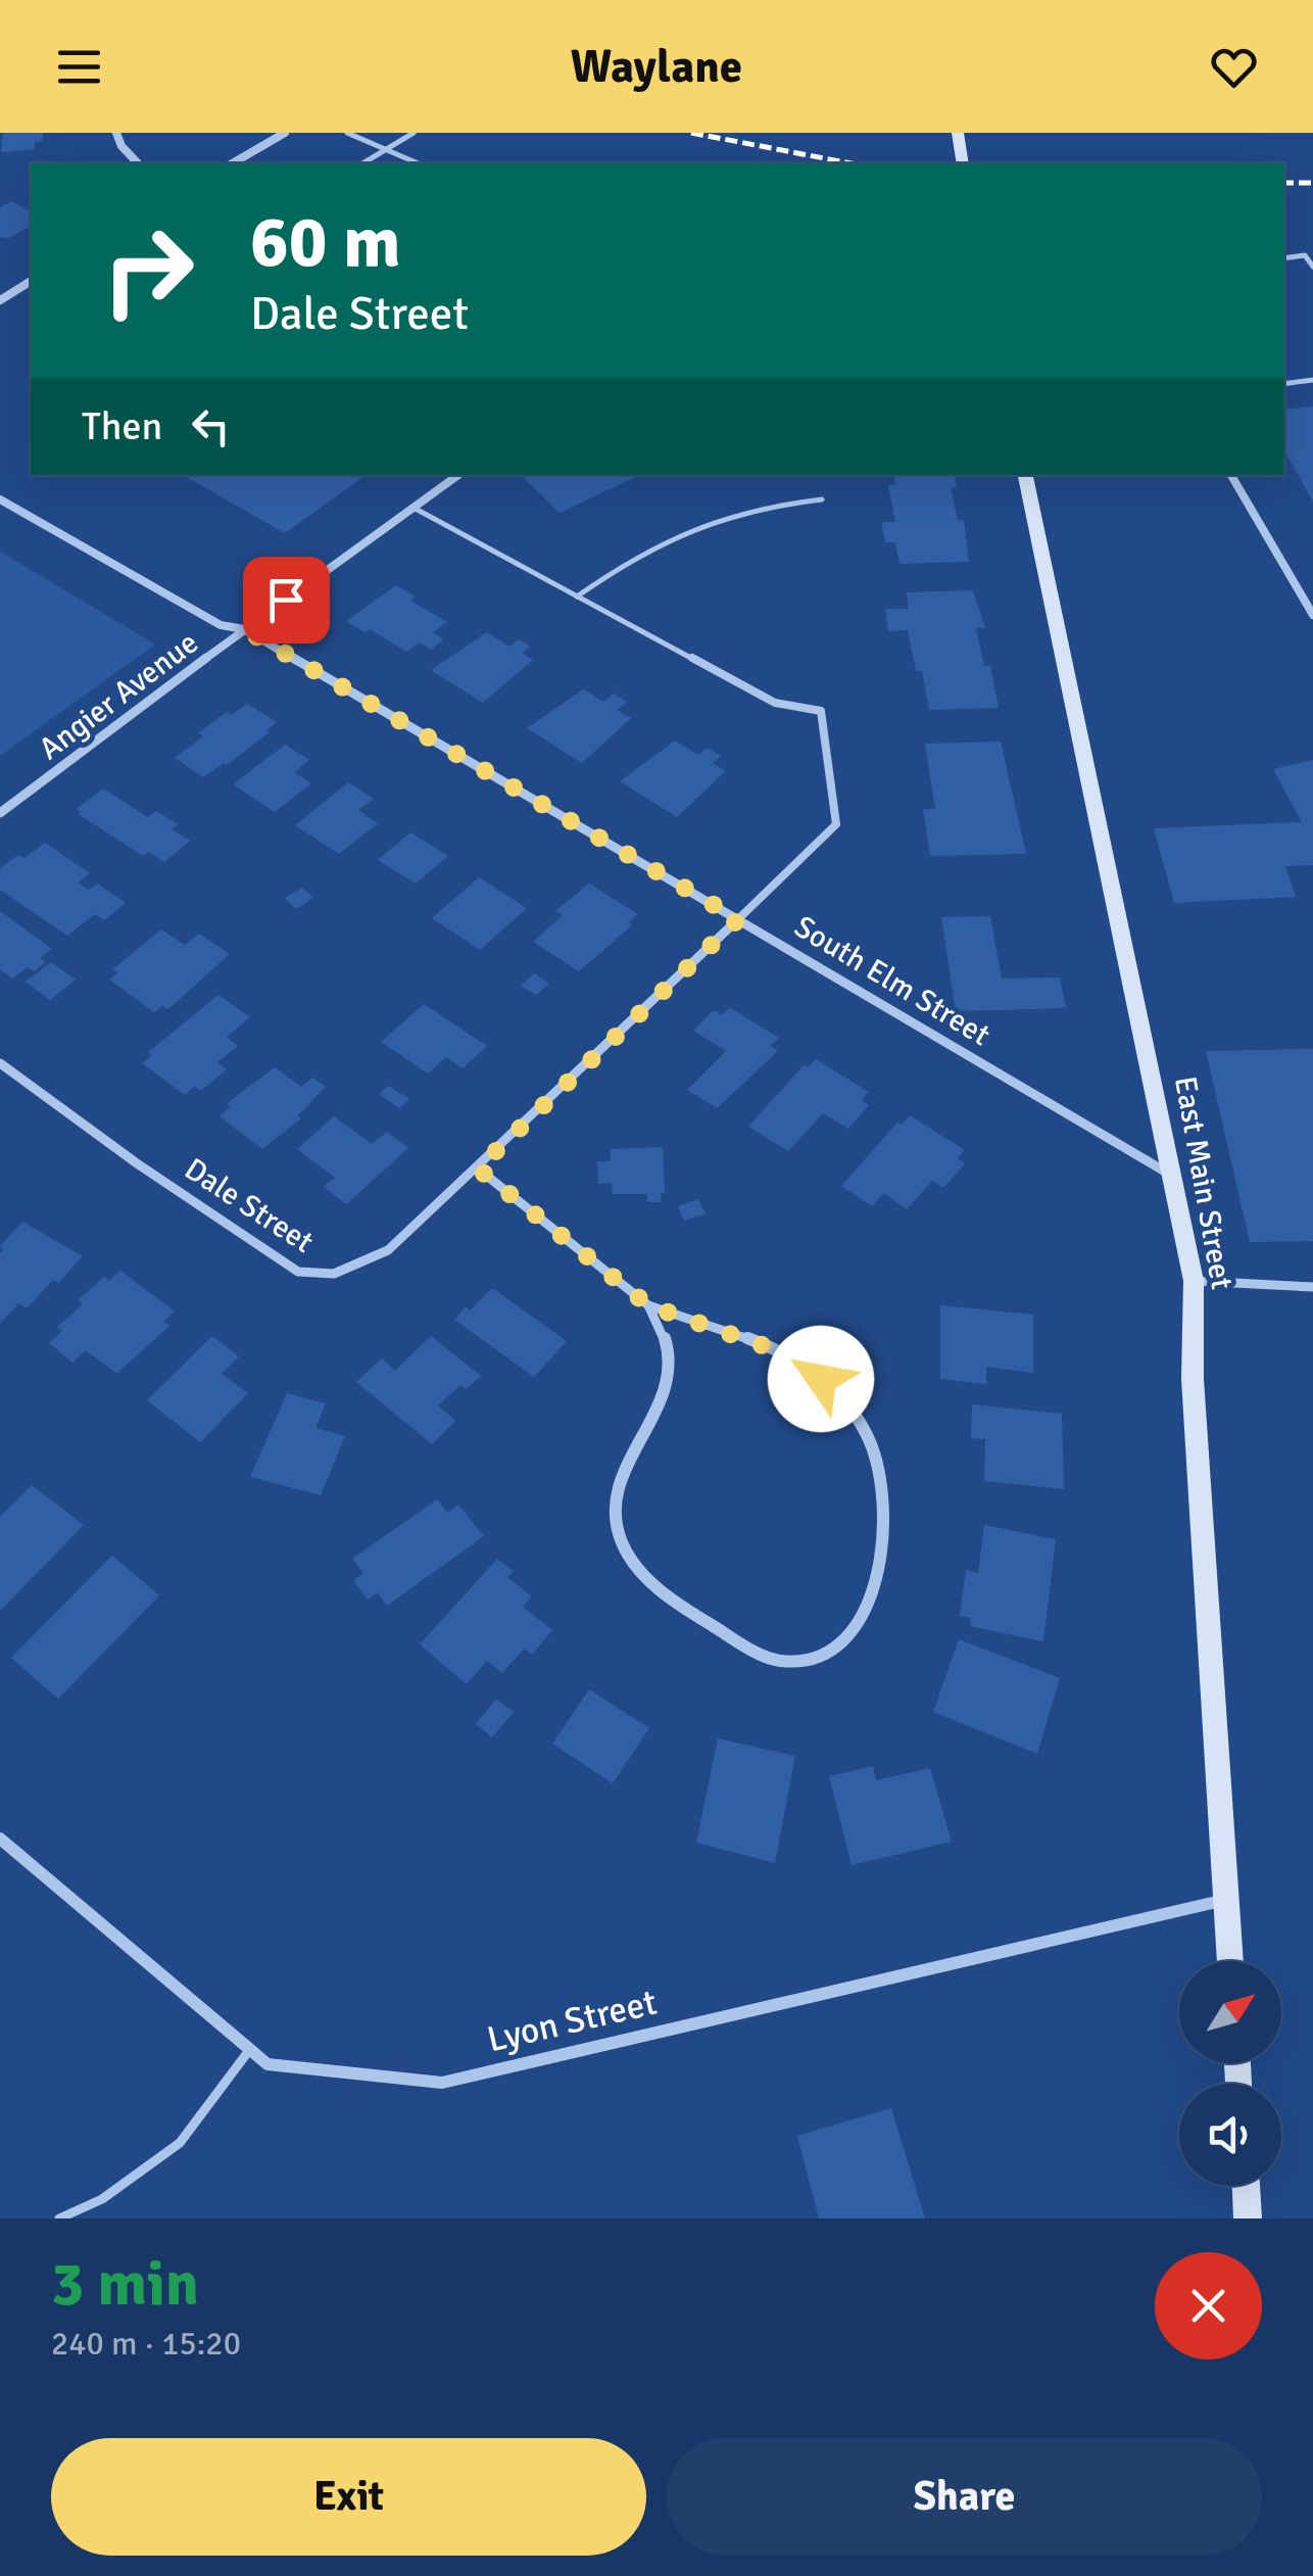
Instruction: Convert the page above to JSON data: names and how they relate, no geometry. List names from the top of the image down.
{
  "streets": {
    "street": [
      "Angier Avenue",
      "South Elm Street",
      "East Main Street",
      "Dale Street",
      "Lyon Street"
    ]
  },
  "crossings": [
    ["Angier Avenue", "South Elm Street"],
    ["South Elm Street", "East Main Street"],
    ["South Elm Street", "Dale Street"],
    ["East Main Street", "Lyon Street"]
  ],
  "north": "top right",
  "page": {
    "header": "Waylane",
    "turn": ["60 m", "Dale Street"],
    "then": "Then",
    "heading": ["3 min", "240 m · 15:20"],
    "buttons": ["Exit", "Share"]
  }
}
